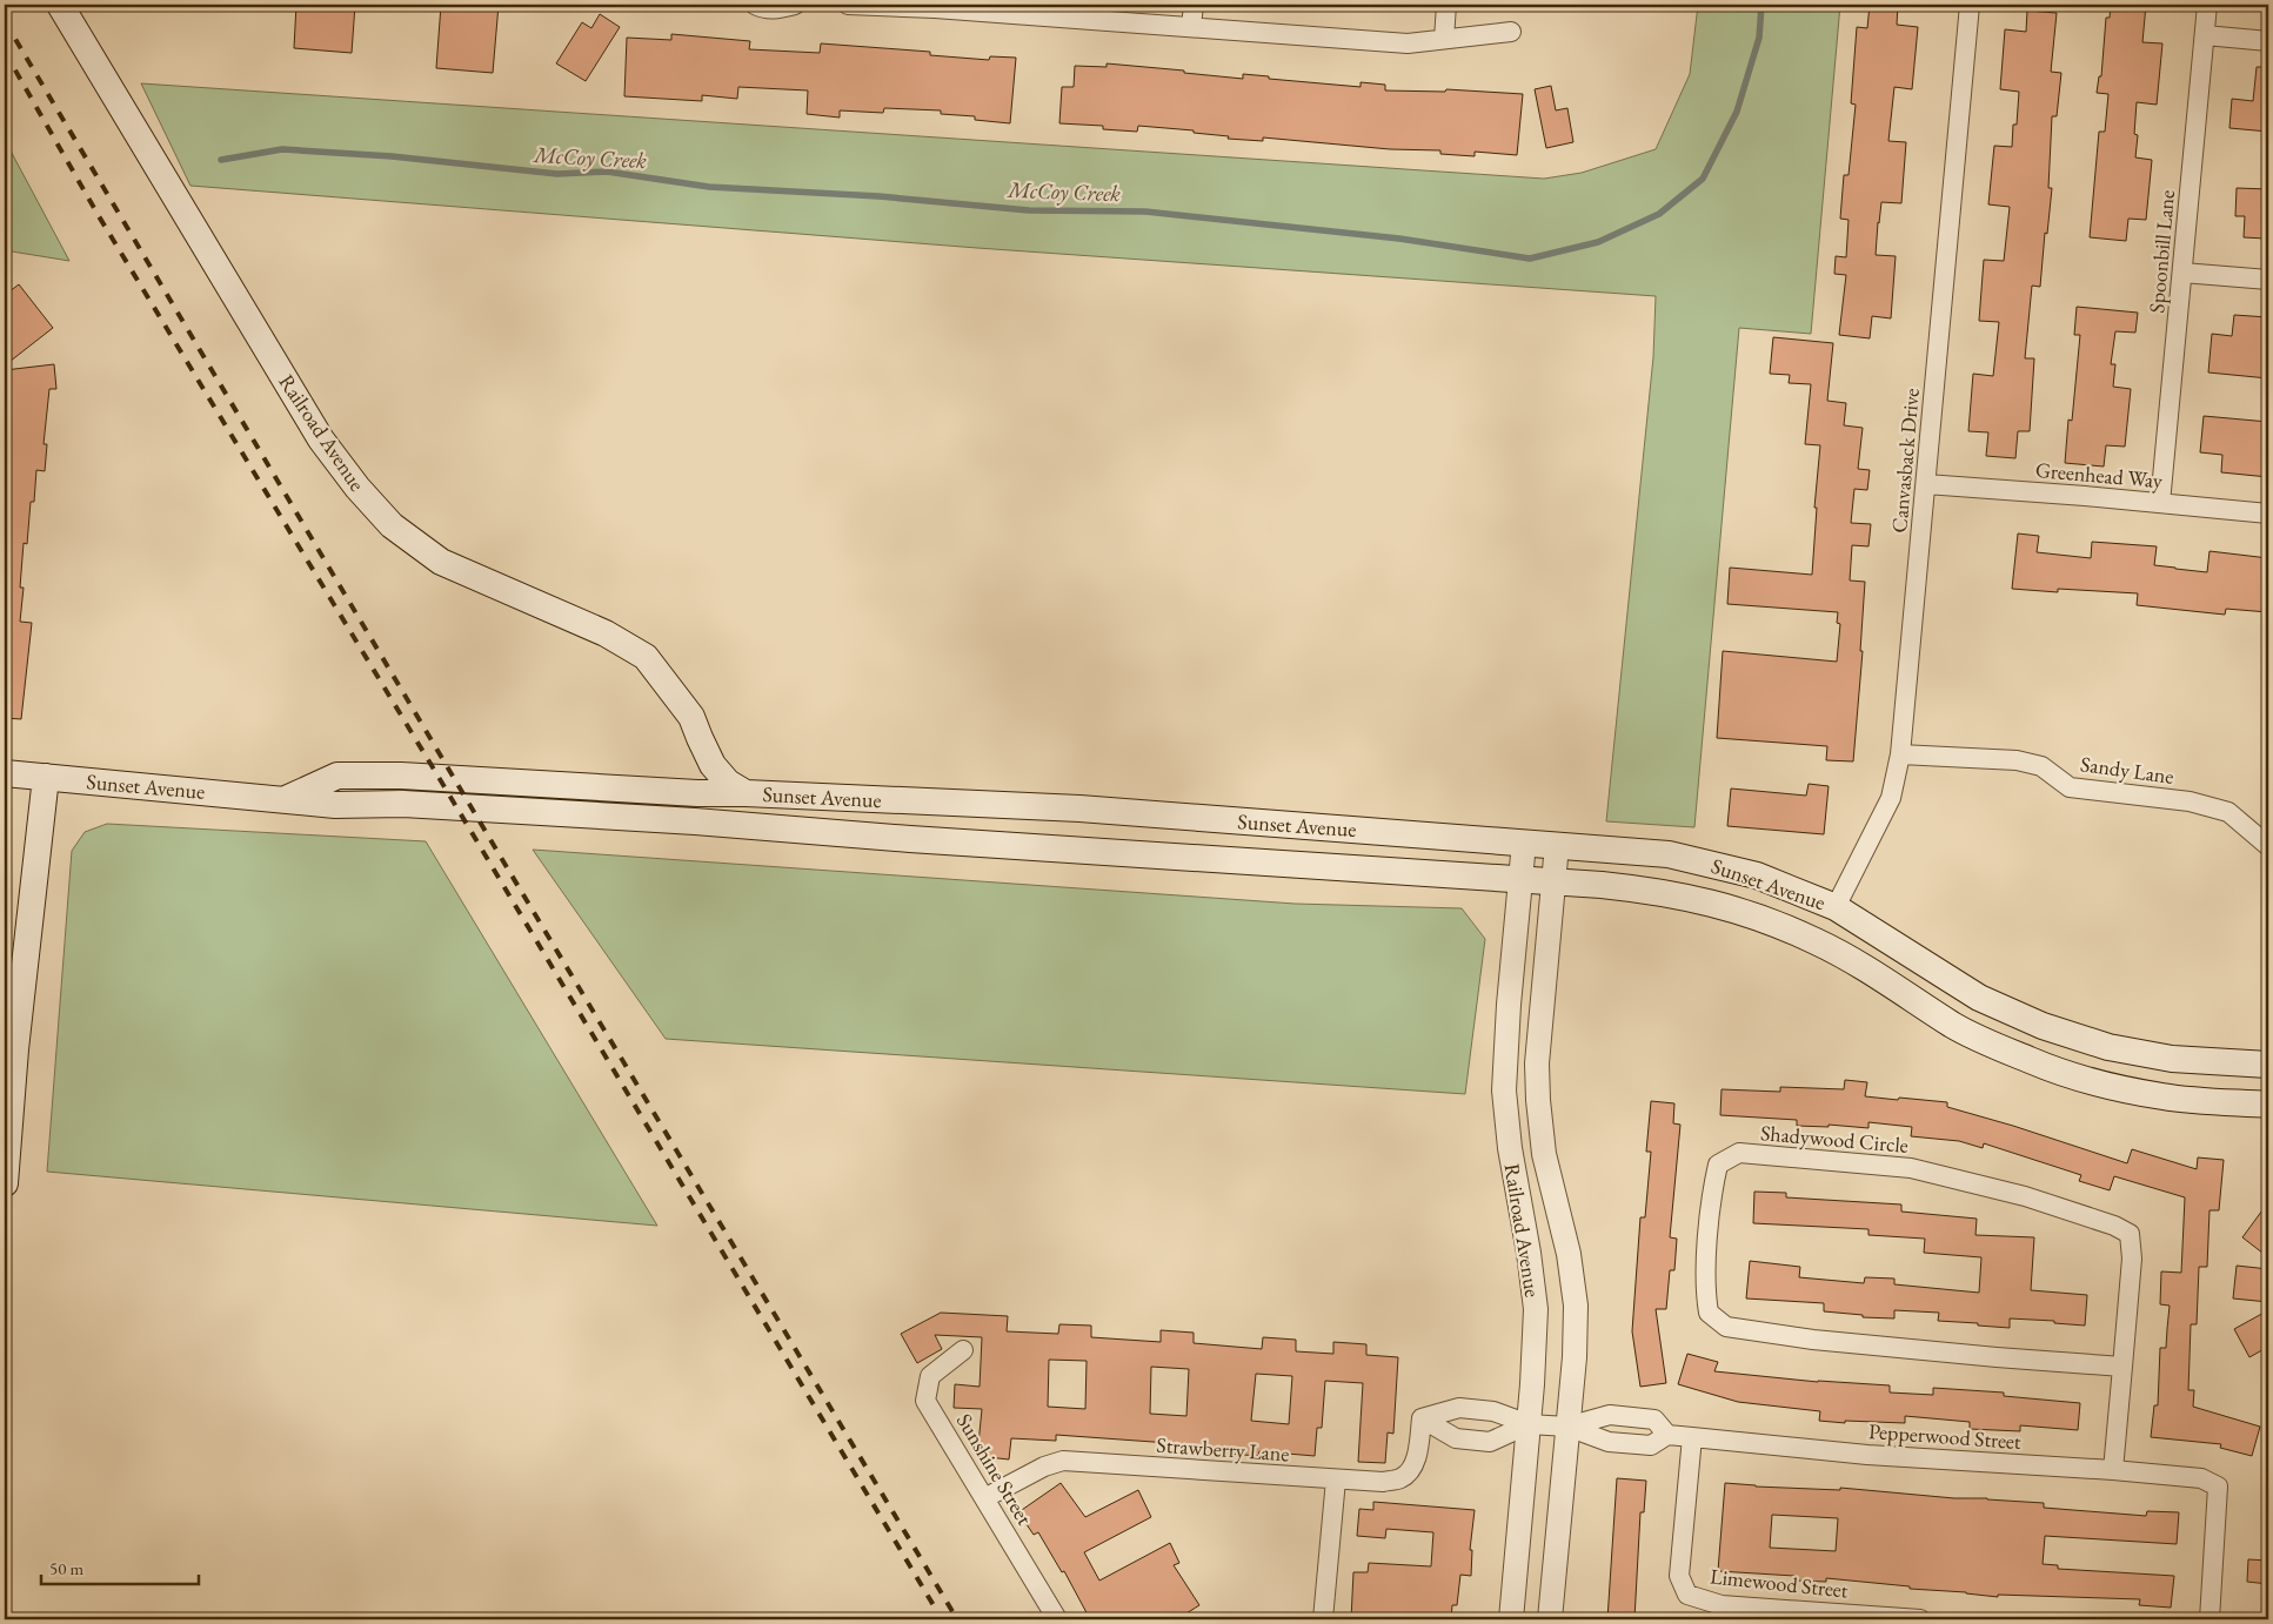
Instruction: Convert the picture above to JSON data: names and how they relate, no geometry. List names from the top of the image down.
{
  "streets": {
    "main road": ["Railroad Avenue", "Sunset Avenue"],
    "street": [
      "Spoonbill Lane",
      "Canvasback Drive",
      "Greenhead Way",
      "Sandy Lane",
      "Shadywood Circle",
      "Pepperwood Street",
      "Strawberry Lane",
      "Sunshine Street",
      "Limewood Street"
    ]
  },
  "crossings": [
    ["Spoonbill Lane", "Greenhead Way"],
    ["Railroad Avenue", "Sunset Avenue"],
    ["Railroad Avenue", "Pepperwood Street"],
    ["Canvasback Drive", "Greenhead Way"],
    ["Canvasback Drive", "Sandy Lane"],
    ["Canvasback Drive", "Sunset Avenue"],
    ["Shadywood Circle", "Pepperwood Street"],
    ["Pepperwood Street", "Limewood Street"],
    ["Strawberry Lane", "Sunshine Street"]
  ],
  "water": ["McCoy Creek"],
  "scale_bar": "50 m"
}
